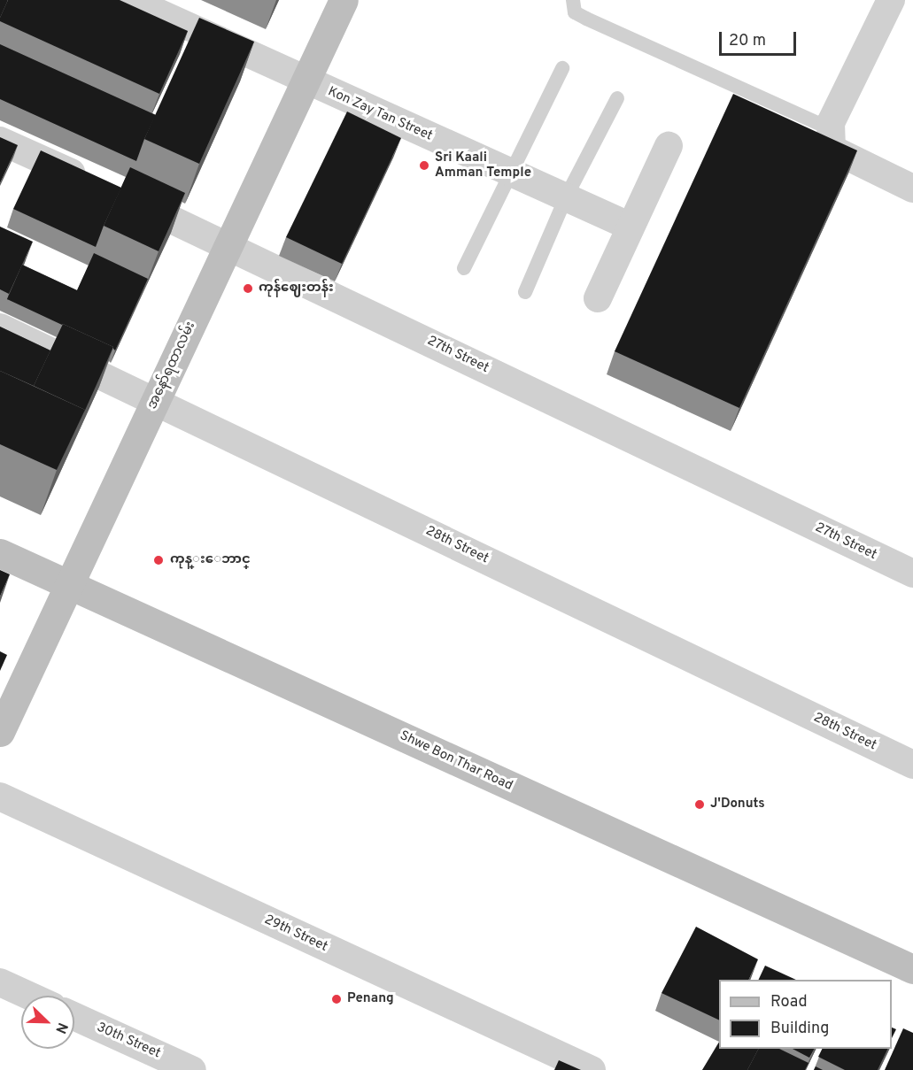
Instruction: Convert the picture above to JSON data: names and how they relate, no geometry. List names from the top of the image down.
{
  "streets": {
    "main road": ["အနော်ရထာလမ်း", "Shwe Bon Thar Road"],
    "street": [
      "Kon Zay Tan Street",
      "27th Street",
      "28th Street",
      "29th Street",
      "30th Street"
    ]
  },
  "crossings": [
    ["Kon Zay Tan Street", "အနော်ရထာလမ်း"],
    ["27th Street", "အနော်ရထာလမ်း"],
    ["အနော်ရထာလမ်း", "28th Street"],
    ["အနော်ရထာလမ်း", "Shwe Bon Thar Road"]
  ],
  "places": [
    "Sri Kaali Amman Temple",
    "ကုန်ဈေးတန်း",
    "ကုန္းေဘာင္",
    "J'Donuts",
    "Penang"
  ],
  "legend": ["Road", "Building"],
  "scale_bar": "20 m",
  "north": "bottom right"
}
